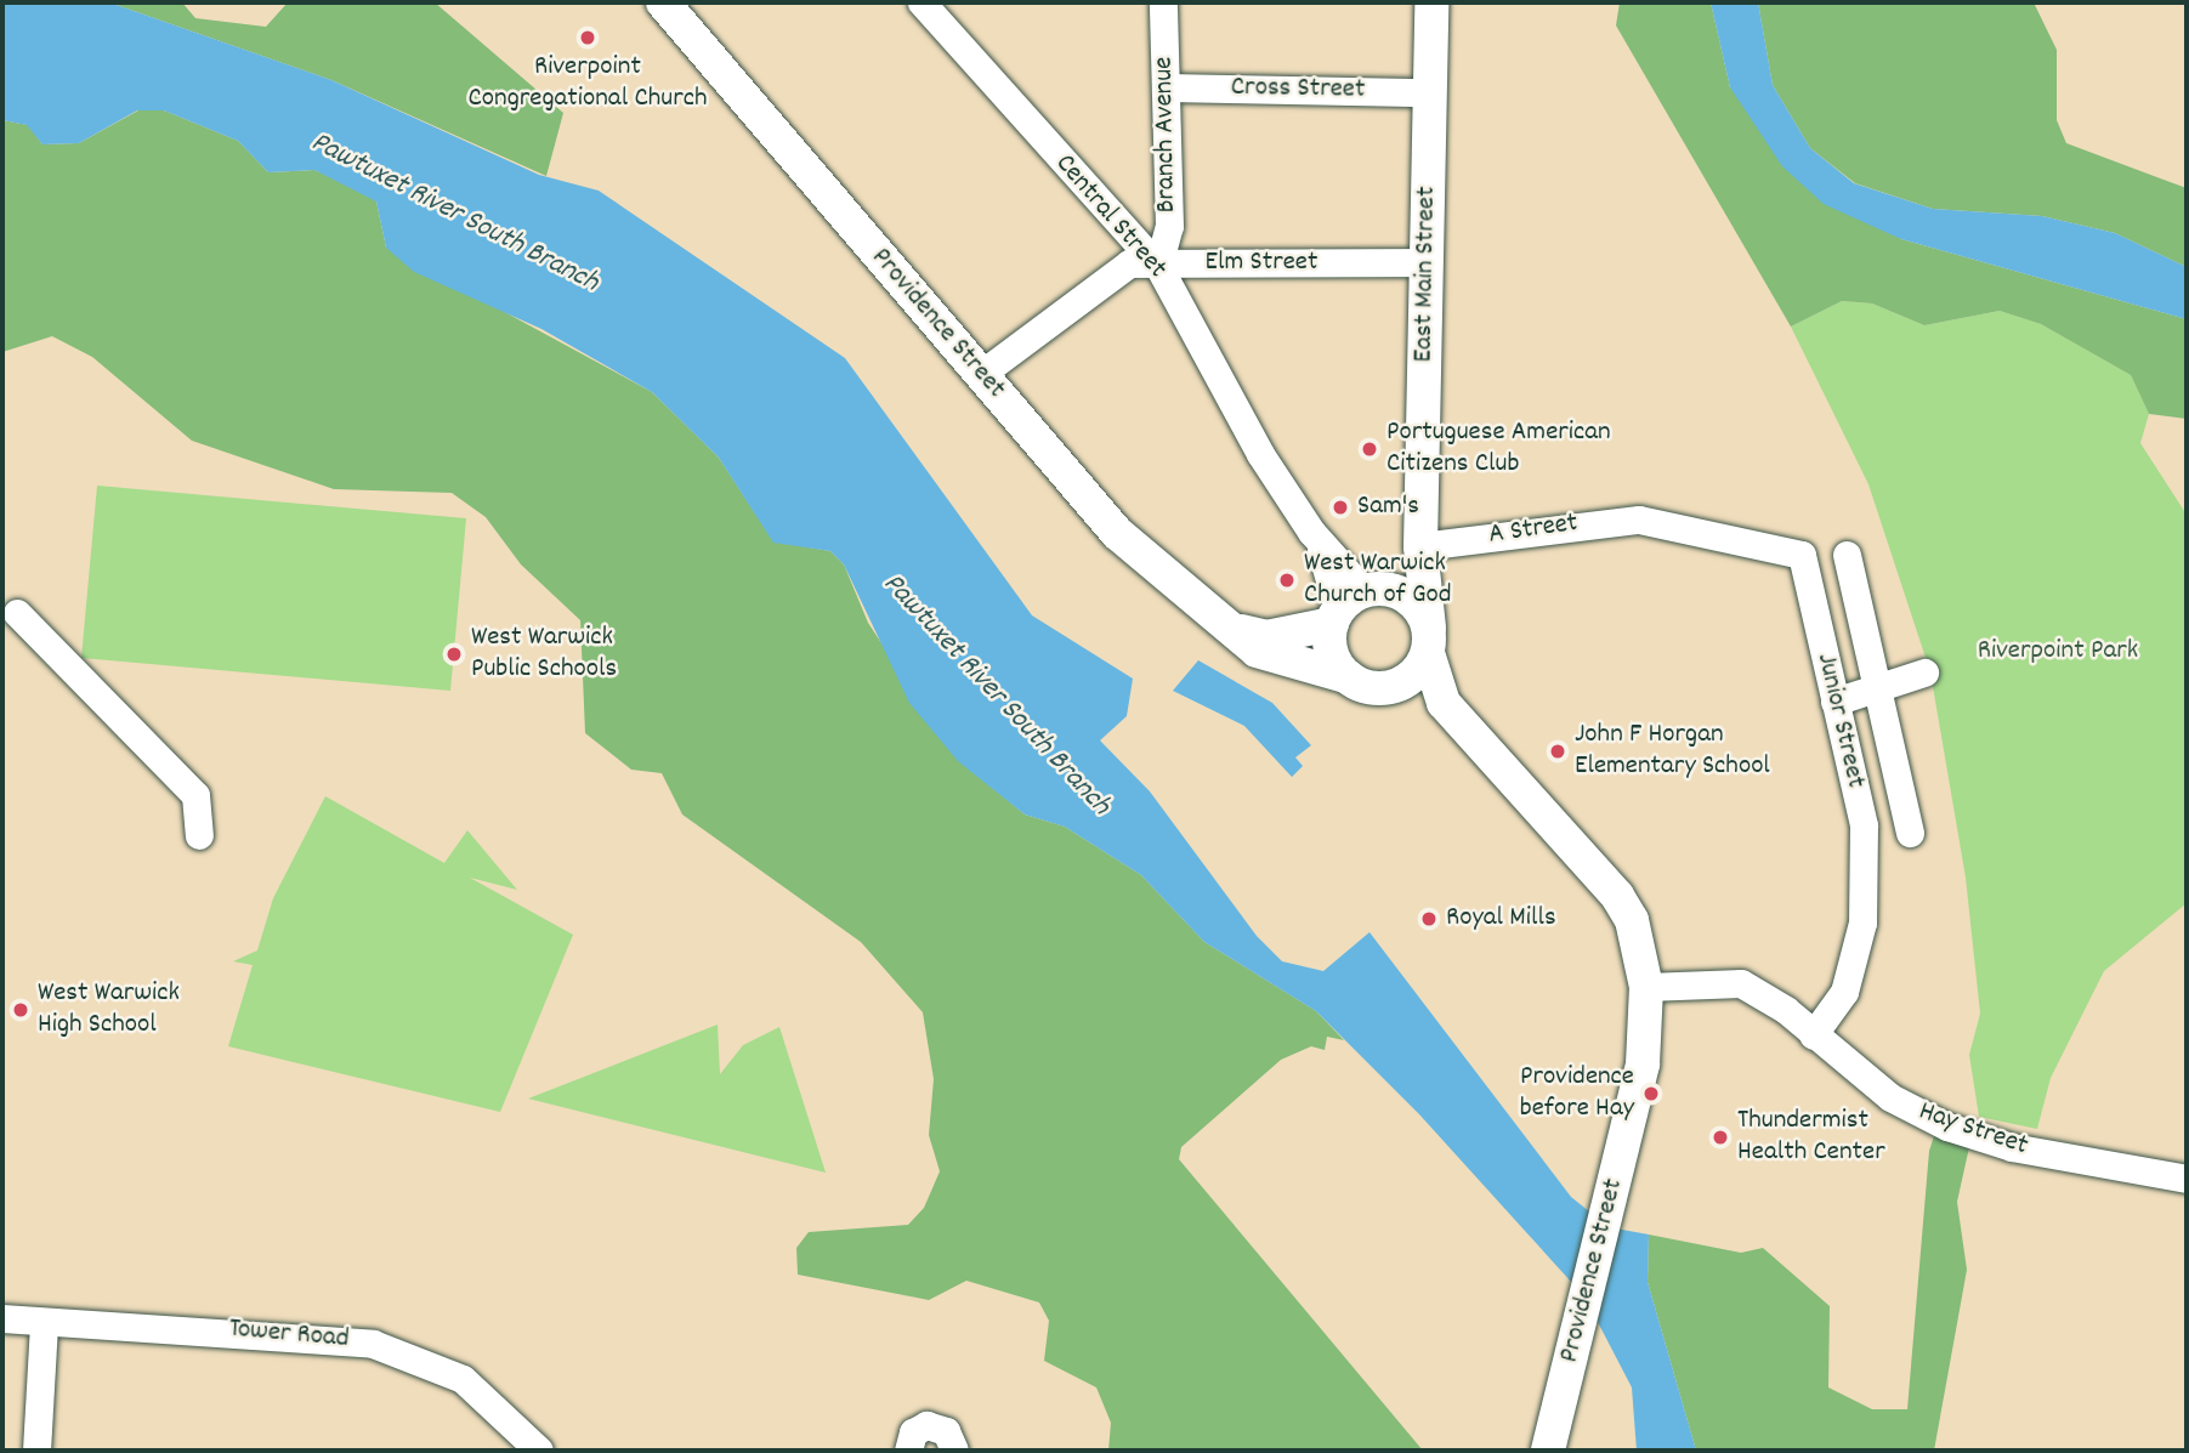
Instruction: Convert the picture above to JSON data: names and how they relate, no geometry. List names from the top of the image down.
{
  "streets": {
    "main road": ["East Main Street", "Providence Street"],
    "street": [
      "Cross Street",
      "Branch Avenue",
      "Central Street",
      "Elm Street",
      "A Street",
      "Junior Street",
      "Hay Street",
      "Tower Road"
    ]
  },
  "crossings": [
    ["Cross Street", "Branch Avenue"],
    ["Cross Street", "East Main Street"],
    ["Branch Avenue", "Central Street"],
    ["Branch Avenue", "Elm Street"],
    ["Central Street", "Elm Street"],
    ["Central Street", "East Main Street"],
    ["Central Street", "Providence Street"],
    ["Elm Street", "East Main Street"],
    ["Elm Street", "Providence Street"],
    ["East Main Street", "Providence Street"],
    ["East Main Street", "A Street"],
    ["Providence Street", "Hay Street"],
    ["A Street", "Junior Street"],
    ["Junior Street", "Hay Street"]
  ],
  "water": ["Pawtuxet River South Branch"],
  "parks": ["Riverpoint Park"],
  "places": [
    "Riverpoint Congregational Church",
    "Portuguese American Citizens Club",
    "Sam's",
    "West Warwick Church of God",
    "West Warwick Public Schools",
    "John F Horgan Elementary School",
    "Royal Mills",
    "West Warwick High School",
    "Providence before Hay",
    "Thundermist Health Center"
  ]
}
